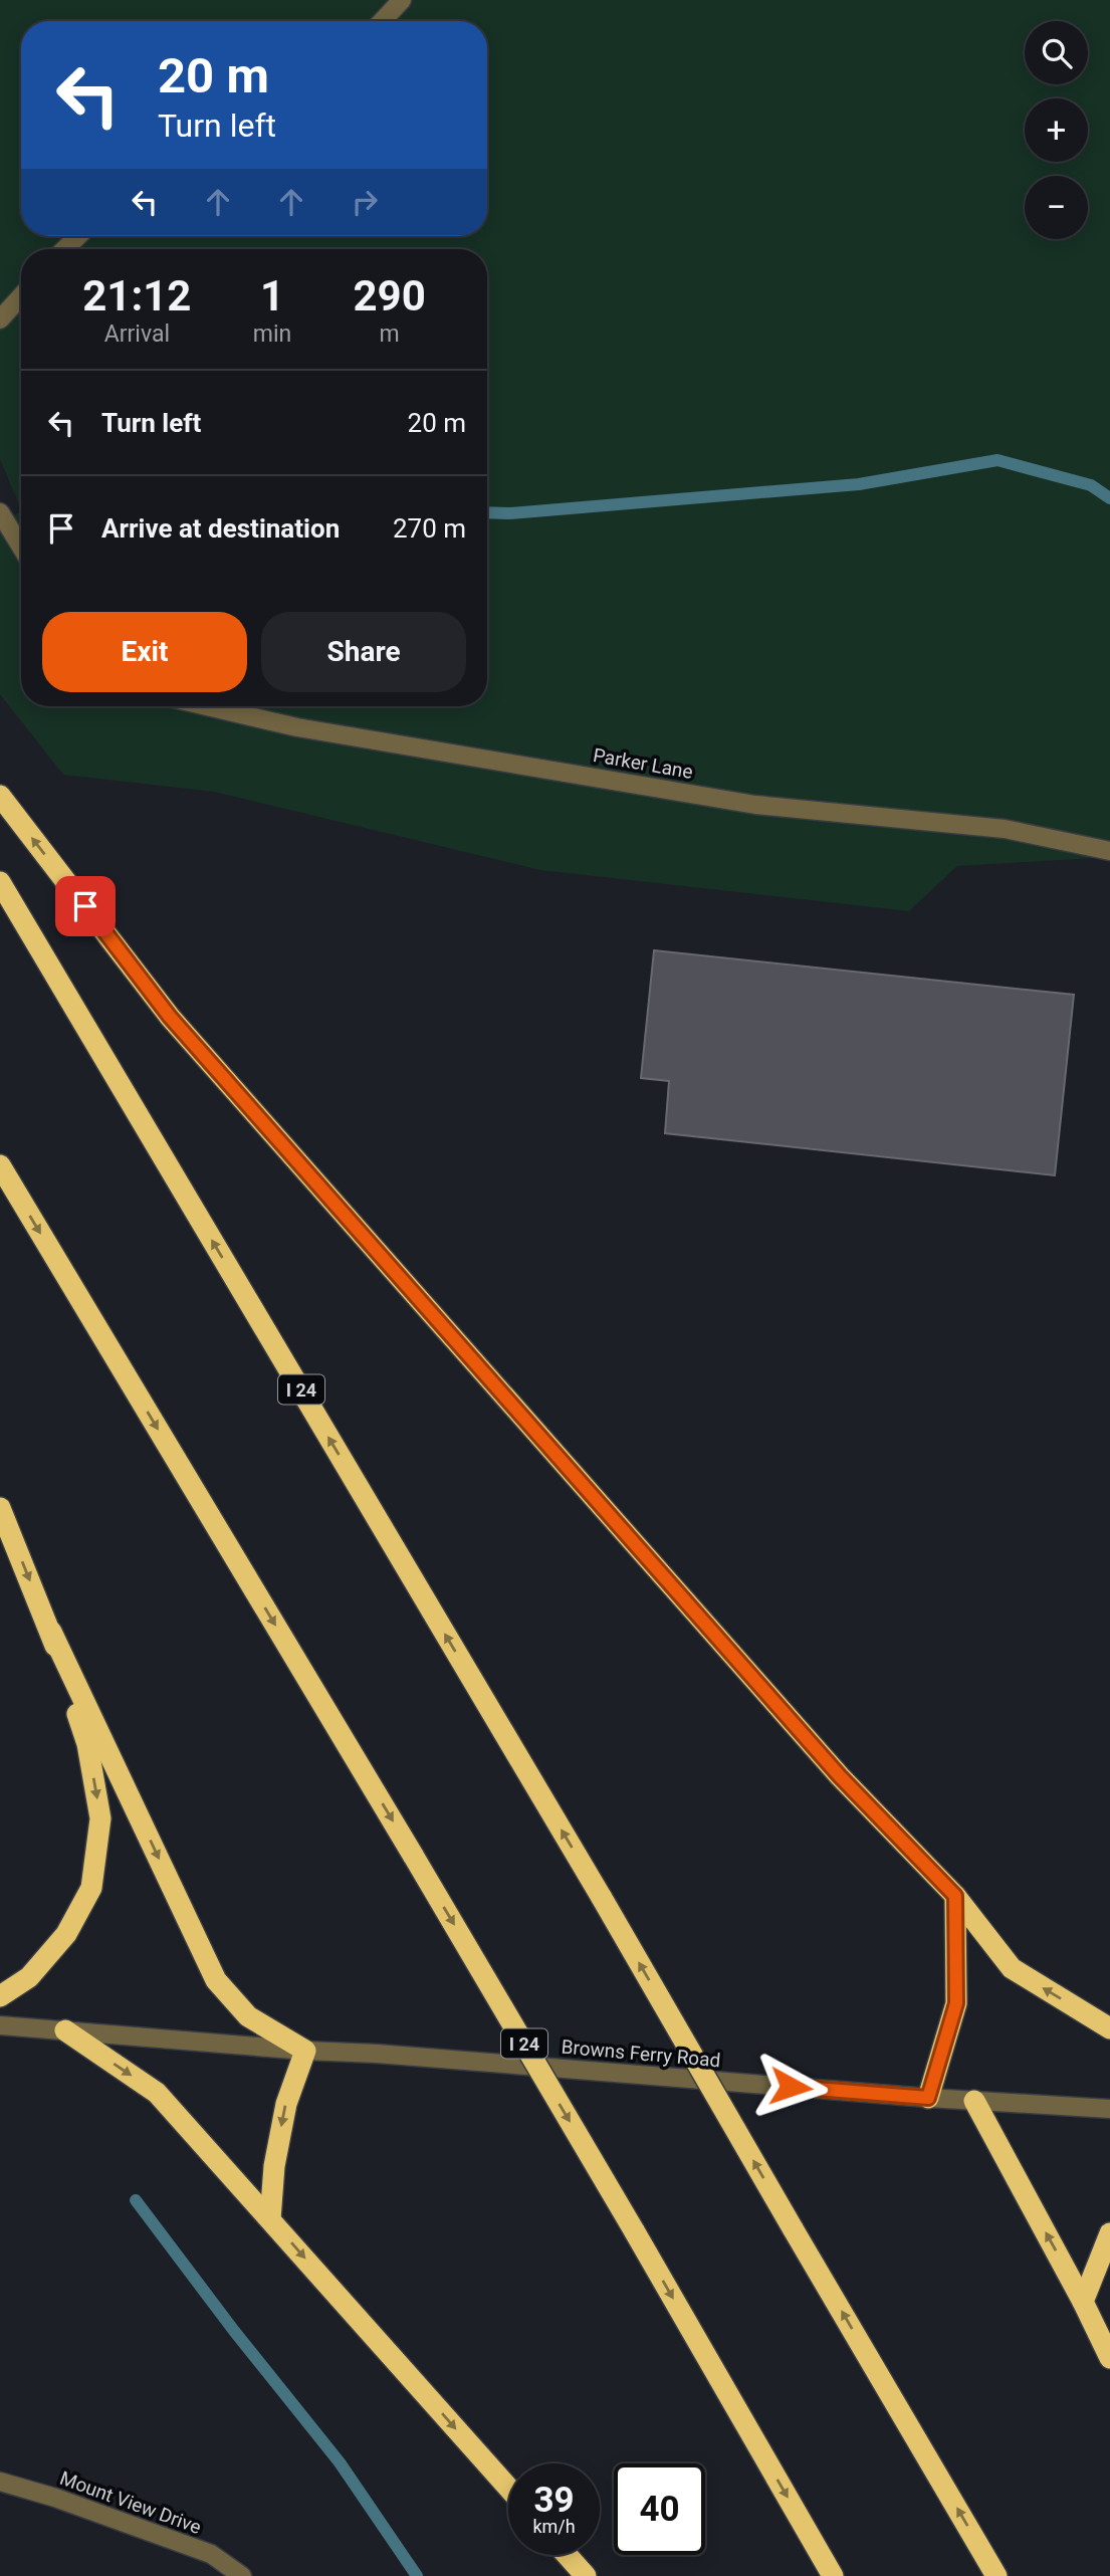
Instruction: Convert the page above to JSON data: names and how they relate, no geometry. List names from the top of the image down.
{
  "streets": {
    "highway": ["I 24"],
    "street": ["Parker Lane", "Browns Ferry Road", "Mount View Drive"]
  },
  "page": {
    "map_buttons": ["+", "−"],
    "turn": ["20 m", "Turn left"],
    "eta": [
      "21:12",
      "Arrival",
      "1",
      "min",
      "290",
      "m"
    ],
    "list": [
      {
        "name": "Turn left",
        "value": "20 m"
      },
      {
        "name": "Arrive at destination",
        "value": "270 m"
      }
    ],
    "buttons": ["Exit", "Share"],
    "speed": "39 km/h",
    "limit": "40"
  }
}
